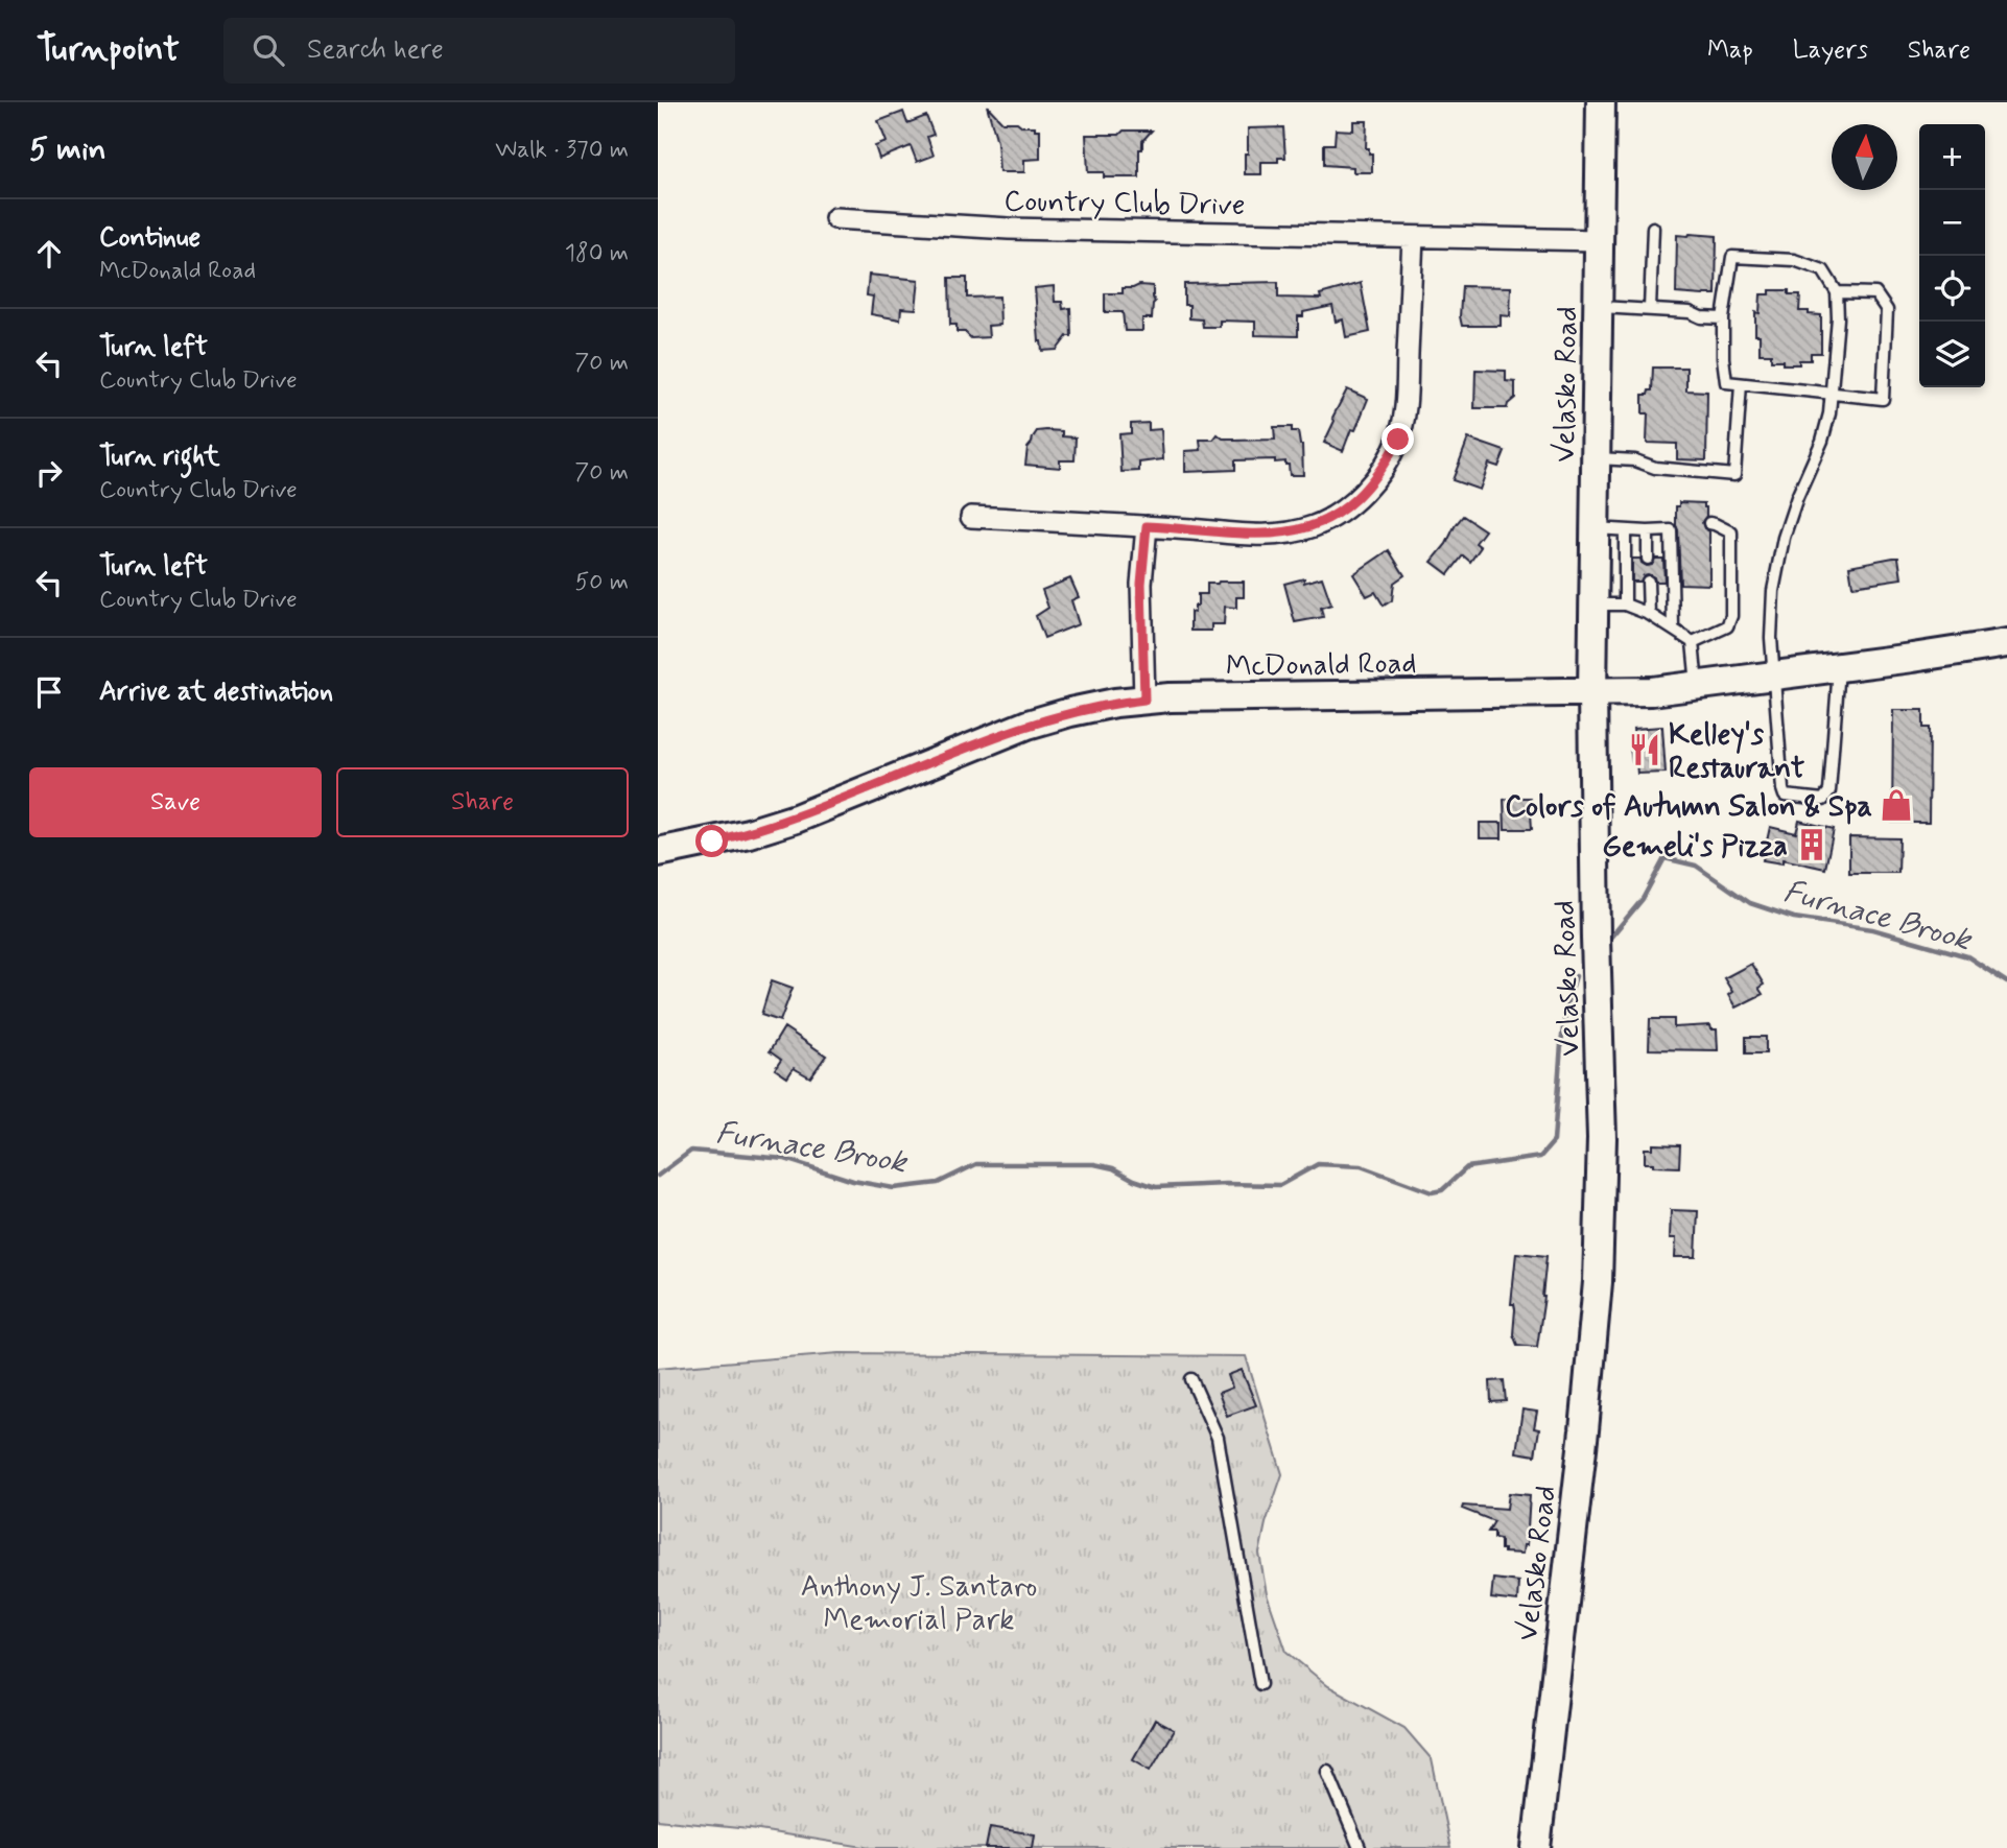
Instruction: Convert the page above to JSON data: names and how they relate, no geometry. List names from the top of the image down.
{
  "streets": {
    "street": ["Country Club Drive", "Velasko Road", "McDonald Road"]
  },
  "crossings": [
    ["Country Club Drive", "Velasko Road"],
    ["Velasko Road", "McDonald Road"]
  ],
  "water": ["Furnace Brook"],
  "parks": ["Anthony J. Santaro Memorial Park"],
  "places": {
    "restaurant": ["Kelley's Restaurant"],
    "shop": ["Colors of Autumn Salon & Spa"],
    "building": ["Gemeli's Pizza"]
  },
  "north": "top",
  "page": {
    "header": "Turnpoint",
    "search": "Search here",
    "nav": ["Map", "Layers", "Share"],
    "heading": ["5 min", "Walk · 370 m"],
    "map_buttons": ["+", "−"],
    "list": [
      ["Continue", "McDonald Road", "180 m"],
      ["Turn left", "Country Club Drive", "70 m"],
      ["Turn right", "Country Club Drive", "70 m"],
      ["Turn left", "Country Club Drive", "50 m"],
      "Arrive at destination"
    ],
    "buttons": ["Save", "Share"]
  }
}
